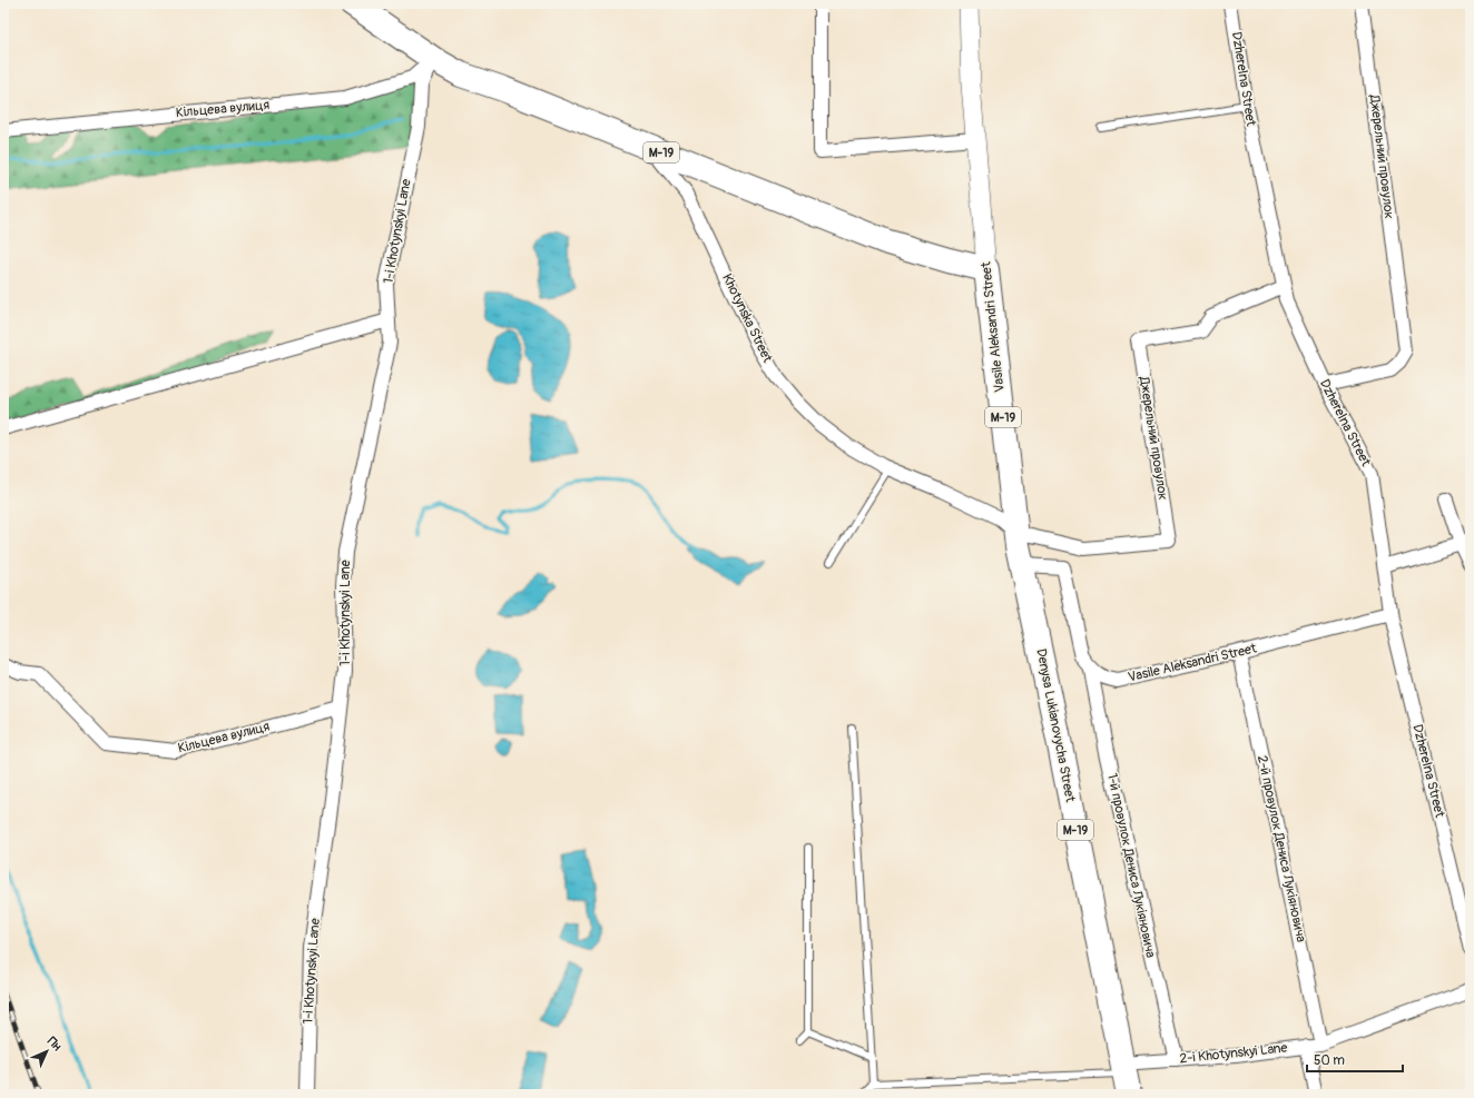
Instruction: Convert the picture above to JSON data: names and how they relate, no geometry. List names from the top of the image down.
{
  "streets": {
    "highway": [
      "М-19",
      "Khotynska Street",
      "Vasile Aleksandri Street",
      "Denysa Lukianovycha Street"
    ],
    "street": [
      "Dzherelna Street",
      "Кільцева вулиця",
      "Джерельний провулок",
      "1-i Khotynskyi Lane",
      "2-й провулок Дениса Лукіяновича",
      "1-й провулок Дениса Лукіяновича",
      "2-i Khotynskyi Lane"
    ]
  },
  "crossings": [
    ["Dzherelna Street", "Джерельний провулок"],
    ["Dzherelna Street", "Vasile Aleksandri Street"],
    ["Кільцева вулиця", "1-i Khotynskyi Lane"],
    ["Кільцева вулиця", "Khotynska Street"],
    ["Джерельний провулок", "Khotynska Street"],
    ["Джерельний провулок", "Vasile Aleksandri Street"],
    ["1-i Khotynskyi Lane", "Khotynska Street"],
    ["Khotynska Street", "Vasile Aleksandri Street"],
    ["Vasile Aleksandri Street", "Denysa Lukianovycha Street"],
    ["Vasile Aleksandri Street", "2-й провулок Дениса Лукіяновича"],
    ["Vasile Aleksandri Street", "1-й провулок Дениса Лукіяновича"],
    ["Denysa Lukianovycha Street", "2-i Khotynskyi Lane"],
    ["2-й провулок Дениса Лукіяновича", "2-i Khotynskyi Lane"],
    ["1-й провулок Дениса Лукіяновича", "2-i Khotynskyi Lane"]
  ],
  "scale_bar": "50 m",
  "north": "top right"
}
